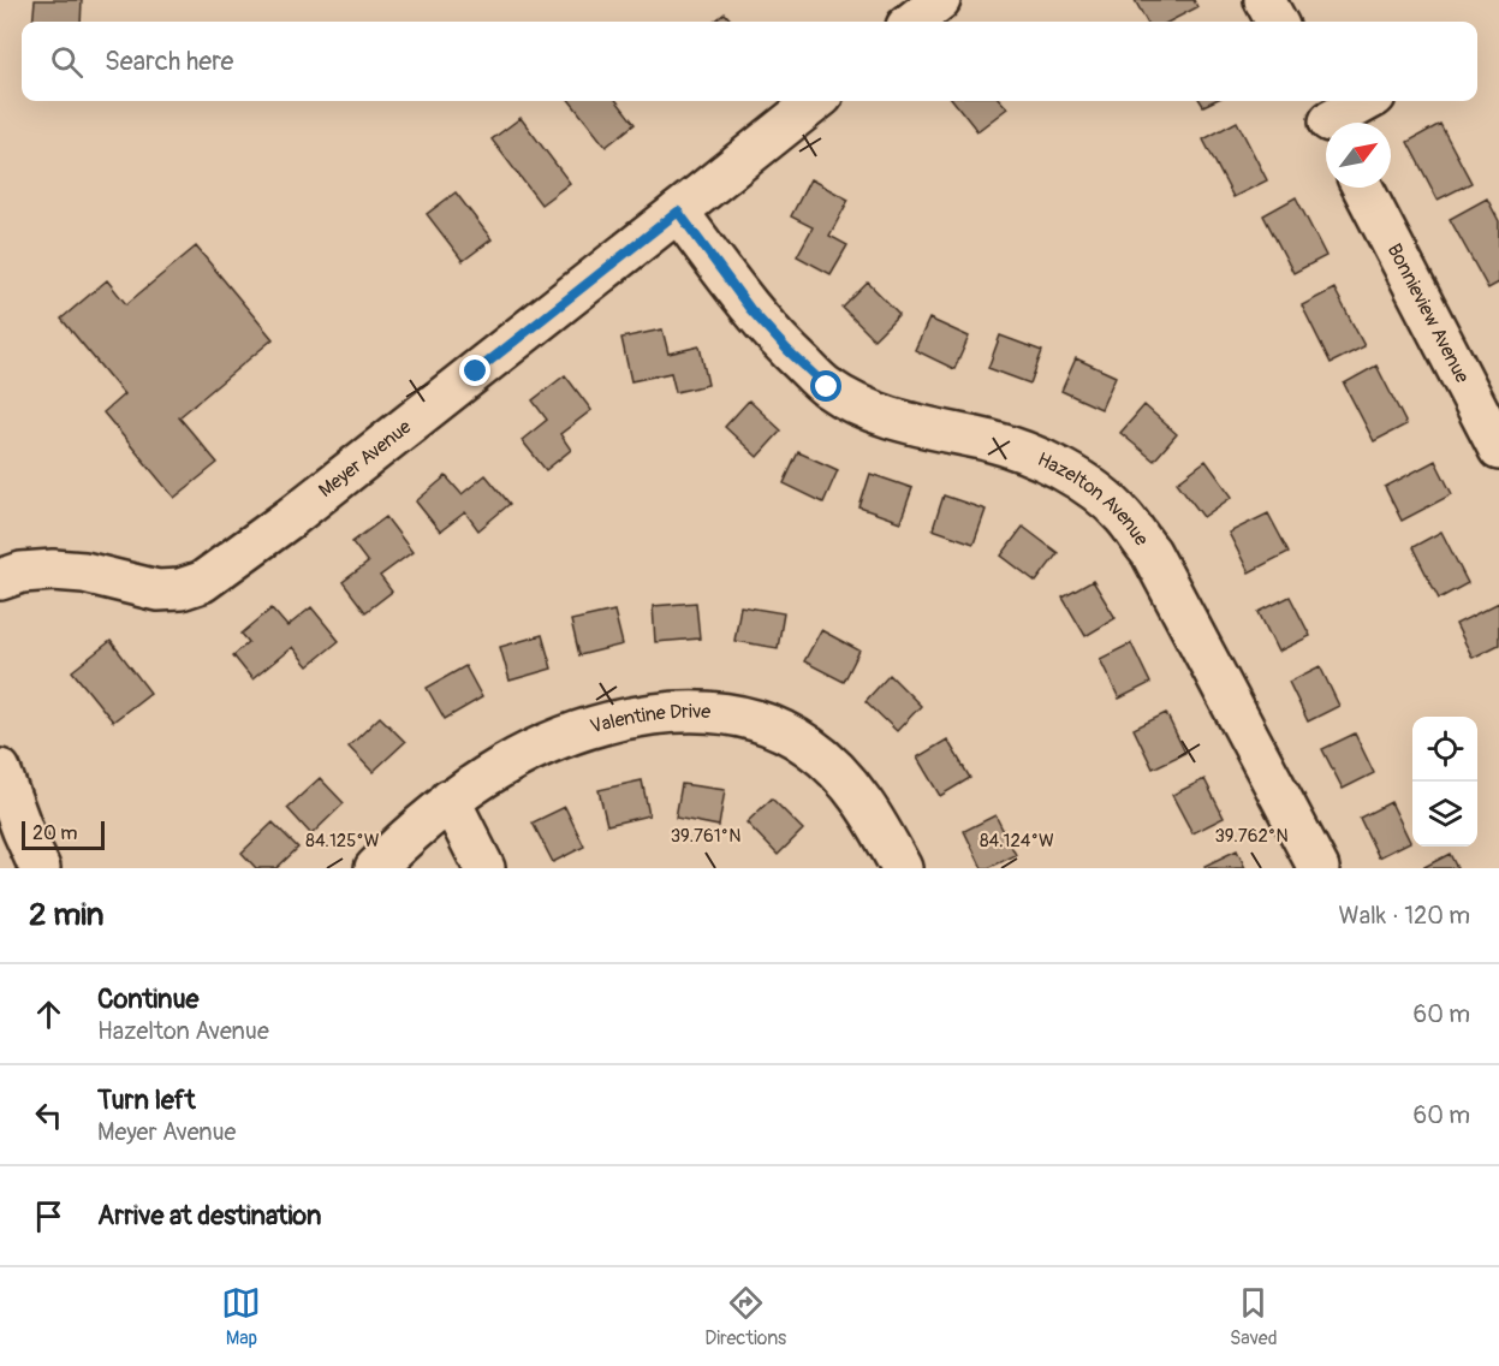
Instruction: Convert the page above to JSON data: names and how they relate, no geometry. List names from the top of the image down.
{
  "streets": {
    "street": [
      "Bonnieview Avenue",
      "Meyer Avenue",
      "Hazelton Avenue",
      "Valentine Drive"
    ]
  },
  "crossings": [
    ["Meyer Avenue", "Hazelton Avenue"]
  ],
  "scale_bar": "20 m",
  "north": "top right",
  "page": {
    "search": "Search here",
    "scale": "20 m",
    "heading": ["2 min", "Walk · 120 m"],
    "list": [
      ["Continue", "Hazelton Avenue", "60 m"],
      ["Turn left", "Meyer Avenue", "60 m"],
      "Arrive at destination"
    ],
    "nav": ["Map", "Directions", "Saved"]
  },
  "coordinates": [
    "39.761°N",
    "39.762°N",
    "84.125°W",
    "84.124°W"
  ]
}
